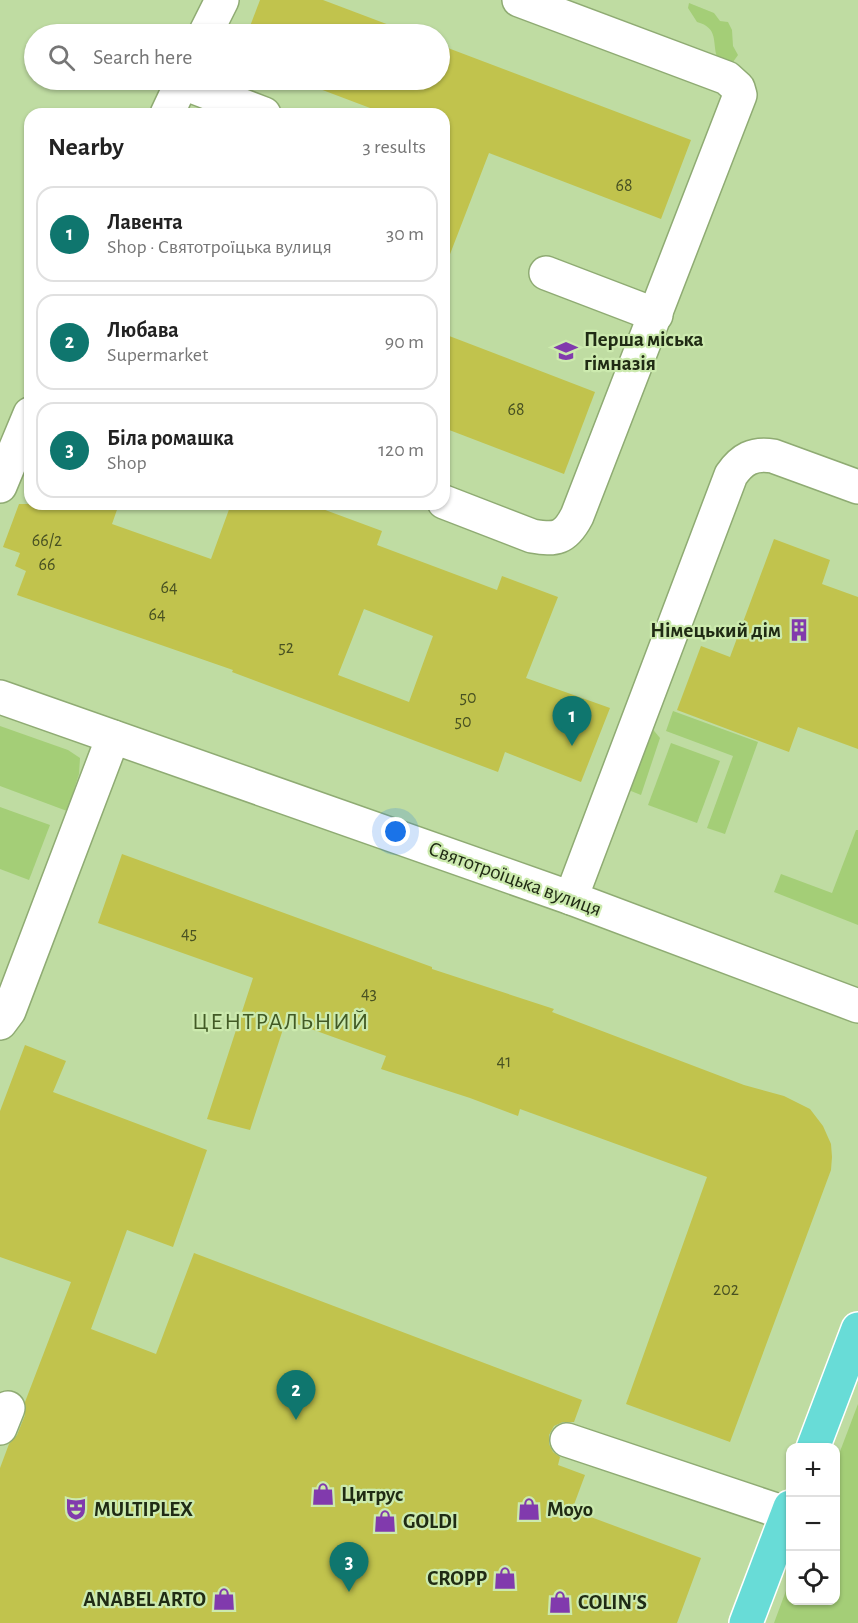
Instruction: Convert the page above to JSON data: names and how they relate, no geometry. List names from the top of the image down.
{
  "streets": {
    "street": ["Святотроїцька вулиця"]
  },
  "districts": ["ЦЕНТРАЛЬНИЙ"],
  "places": {
    "school or university": ["Перша міська гімназія"],
    "building": ["Німецький дім"],
    "shop": [
      "Цитрус",
      "Moyo",
      "GOLDI",
      "CROPP",
      "ANABEL ARTO",
      "COLIN'S"
    ],
    "theatre": ["MULTIPLEX"]
  },
  "house_numbers": [
    "68",
    "68",
    "66/2",
    "66",
    "64",
    "64",
    "52",
    "50",
    "50",
    "45",
    "43",
    "41",
    "202"
  ],
  "page": {
    "search": "Search here",
    "heading": ["Nearby", "3 results"],
    "list": [
      {
        "mark": "1",
        "name": "Лавента",
        "note": "Shop · Святотроїцька вулиця",
        "value": "30 m"
      },
      {
        "mark": "2",
        "name": "Любава",
        "note": "Supermarket",
        "value": "90 m"
      },
      {
        "mark": "3",
        "name": "Біла ромашка",
        "note": "Shop",
        "value": "120 m"
      }
    ],
    "pins": ["1", "2", "3"],
    "map_buttons": ["+", "−"]
  }
}
